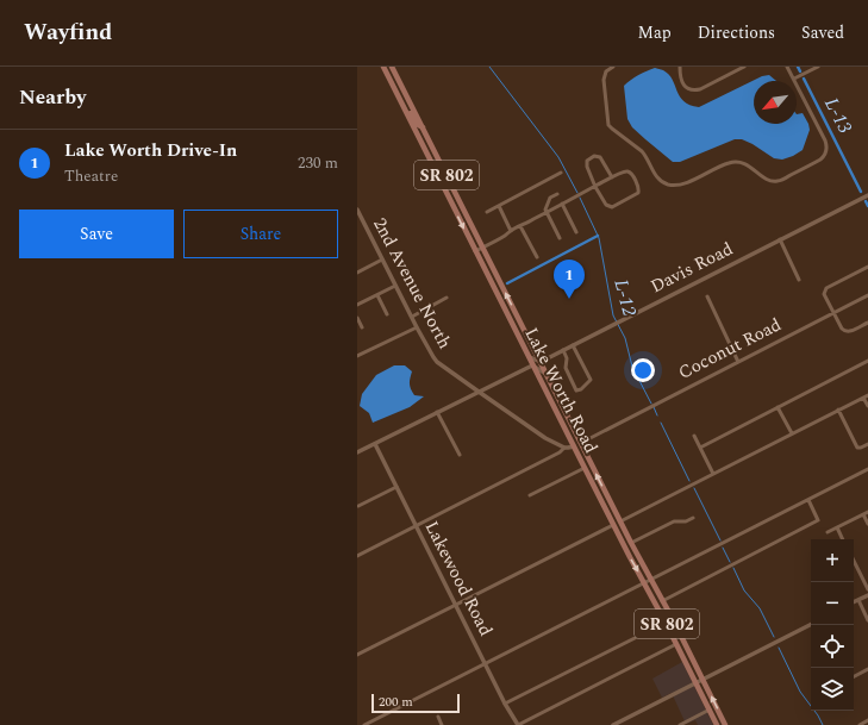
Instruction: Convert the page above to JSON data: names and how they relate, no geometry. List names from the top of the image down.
{
  "streets": {
    "main road": ["SR 802", "Lake Worth Road"],
    "street": [
      "Davis Road",
      "2nd Avenue North",
      "Coconut Road",
      "Lakewood Road"
    ]
  },
  "crossings": [
    ["Davis Road", "Lake Worth Road"],
    ["Coconut Road", "Lake Worth Road"]
  ],
  "water": ["L-13", "L-12"],
  "scale_bar": "200 m",
  "north": "bottom left",
  "page": {
    "header": "Wayfind",
    "nav": ["Map", "Directions", "Saved"],
    "heading": "Nearby",
    "list": [
      {
        "mark": "1",
        "name": "Lake Worth Drive-In",
        "note": "Theatre",
        "value": "230 m"
      }
    ],
    "buttons": ["Save", "Share"],
    "pins": "1",
    "map_buttons": ["+", "−"],
    "scale": "200 m"
  }
}
